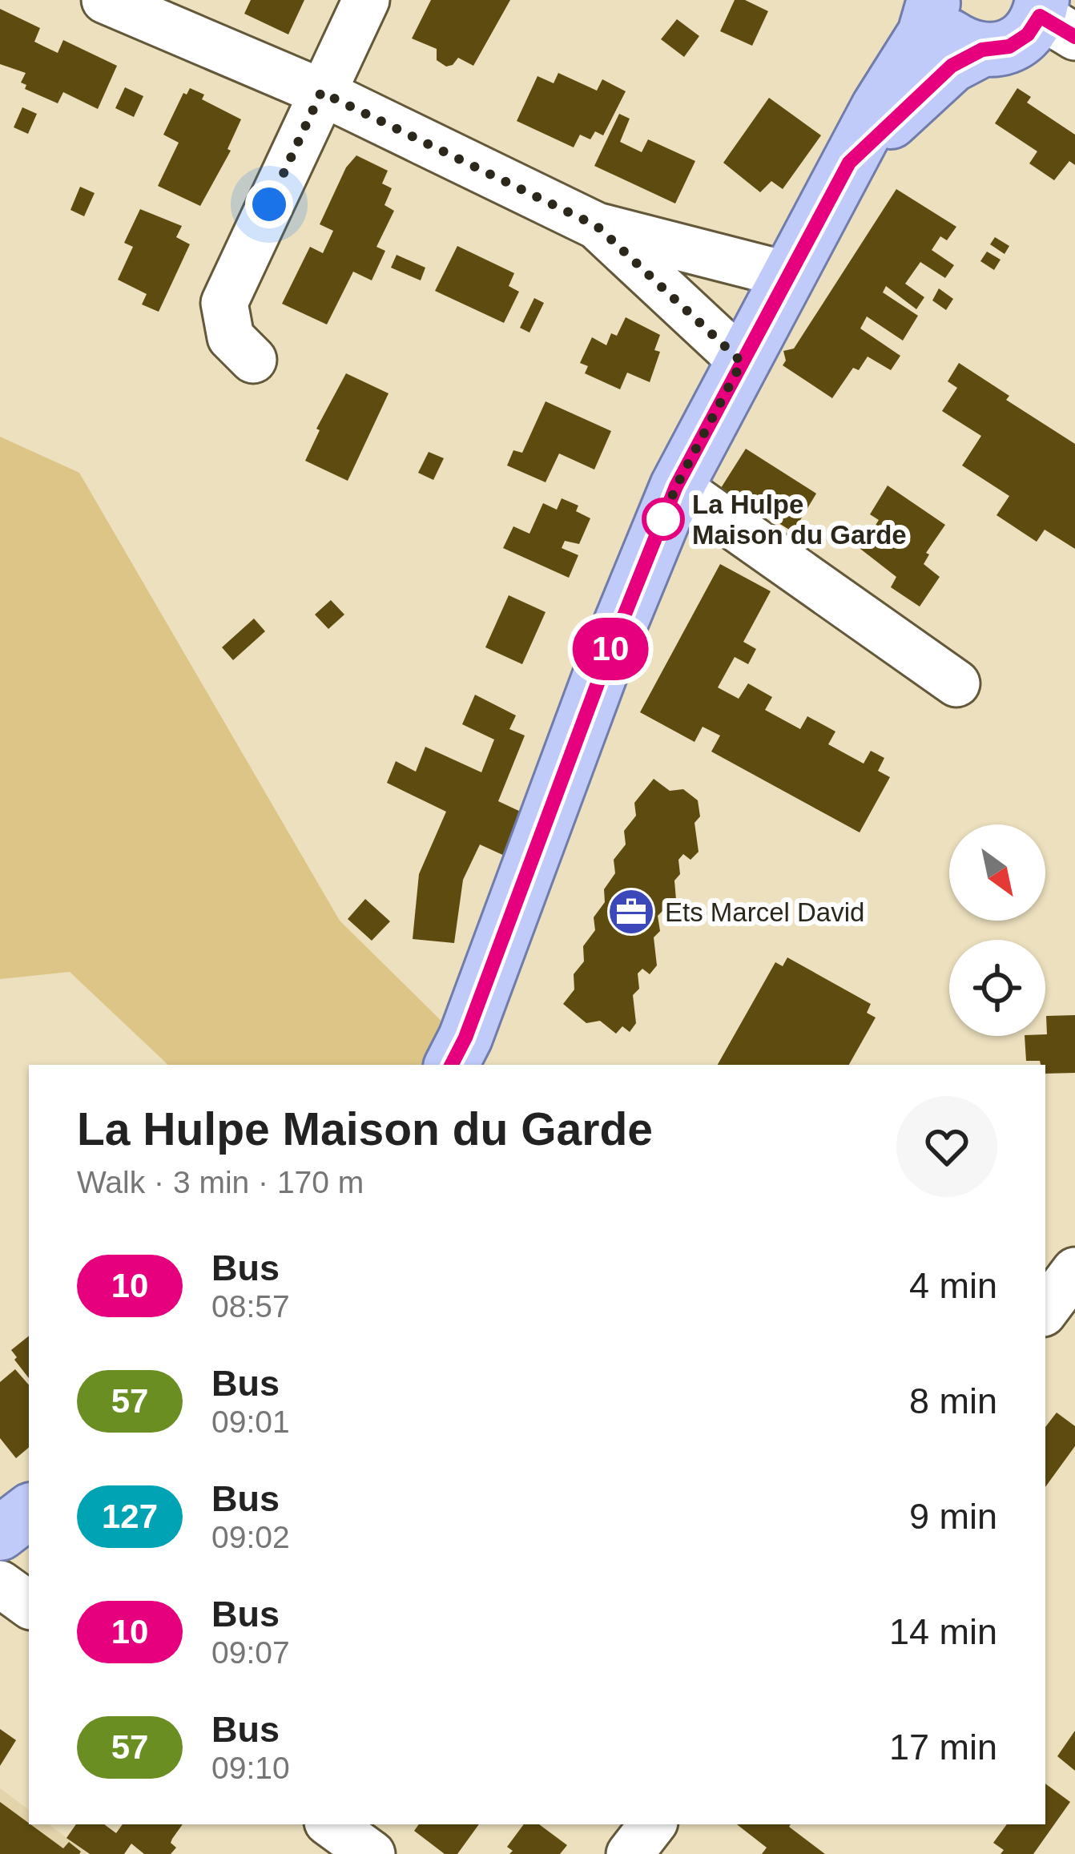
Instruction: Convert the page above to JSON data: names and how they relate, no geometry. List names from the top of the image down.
{
  "places": {
    "other": ["La Hulpe Maison du Garde"],
    "office": ["Ets Marcel David"]
  },
  "lines": ["bus line 10"],
  "north": "bottom right",
  "page": {
    "on_map": "10",
    "heading": ["La Hulpe Maison du Garde", "Walk · 3 min · 170 m"],
    "list": [
      {
        "mark": "10",
        "name": "Bus",
        "note": "08:57",
        "value": "4 min"
      },
      {
        "mark": "57",
        "name": "Bus",
        "note": "09:01",
        "value": "8 min"
      },
      {
        "mark": "127",
        "name": "Bus",
        "note": "09:02",
        "value": "9 min"
      },
      {
        "mark": "10",
        "name": "Bus",
        "note": "09:07",
        "value": "14 min"
      },
      {
        "mark": "57",
        "name": "Bus",
        "note": "09:10",
        "value": "17 min"
      }
    ]
  }
}
